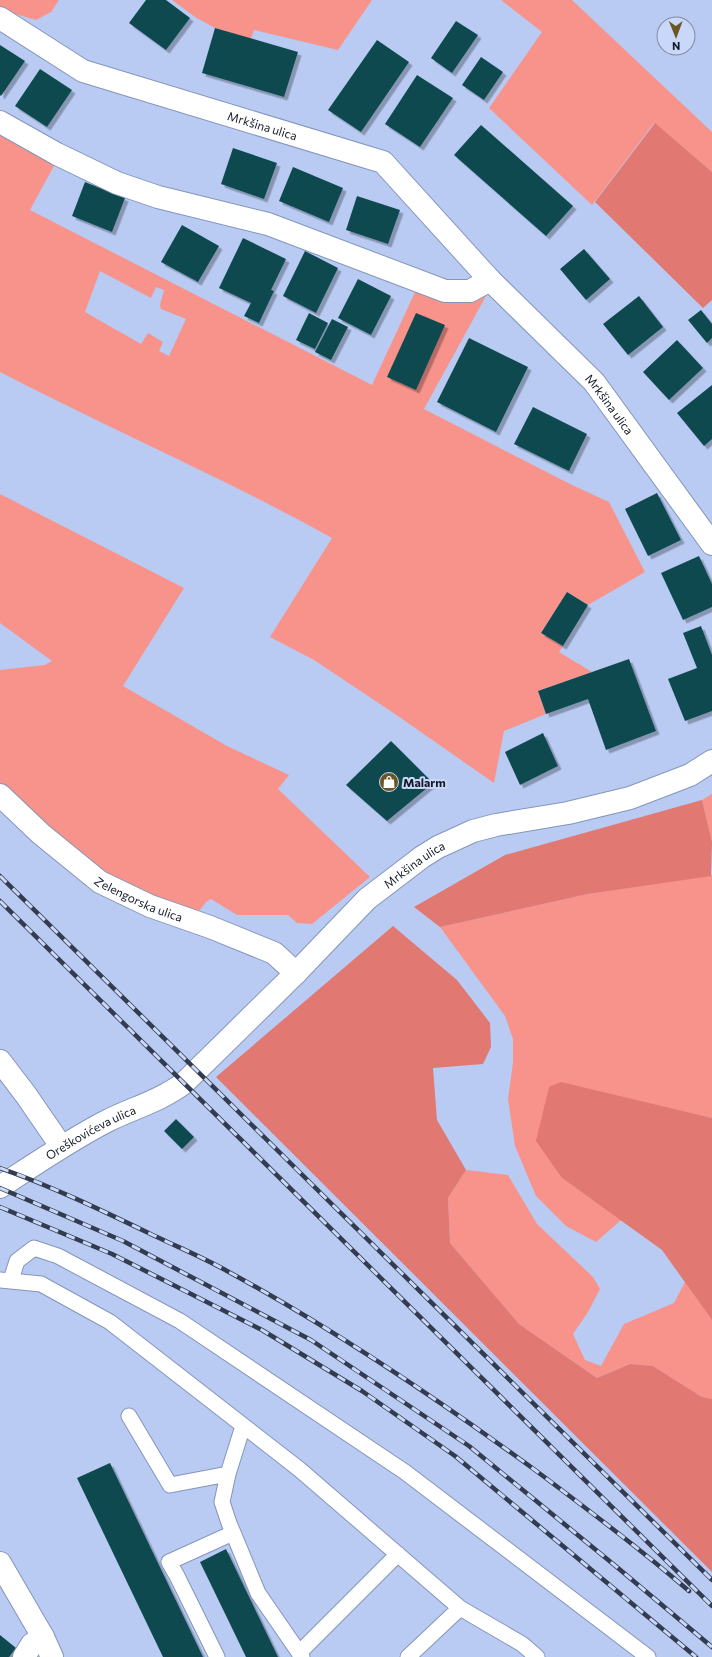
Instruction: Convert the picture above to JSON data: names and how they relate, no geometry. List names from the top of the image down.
{
  "streets": {
    "street": ["Mrkšina ulica", "Zelengorska ulica", "Oreškovićeva ulica"]
  },
  "crossings": [
    ["Mrkšina ulica", "Zelengorska ulica"],
    ["Mrkšina ulica", "Oreškovićeva ulica"]
  ],
  "places": {
    "shop": ["Malarm"]
  },
  "north": "bottom"
}
